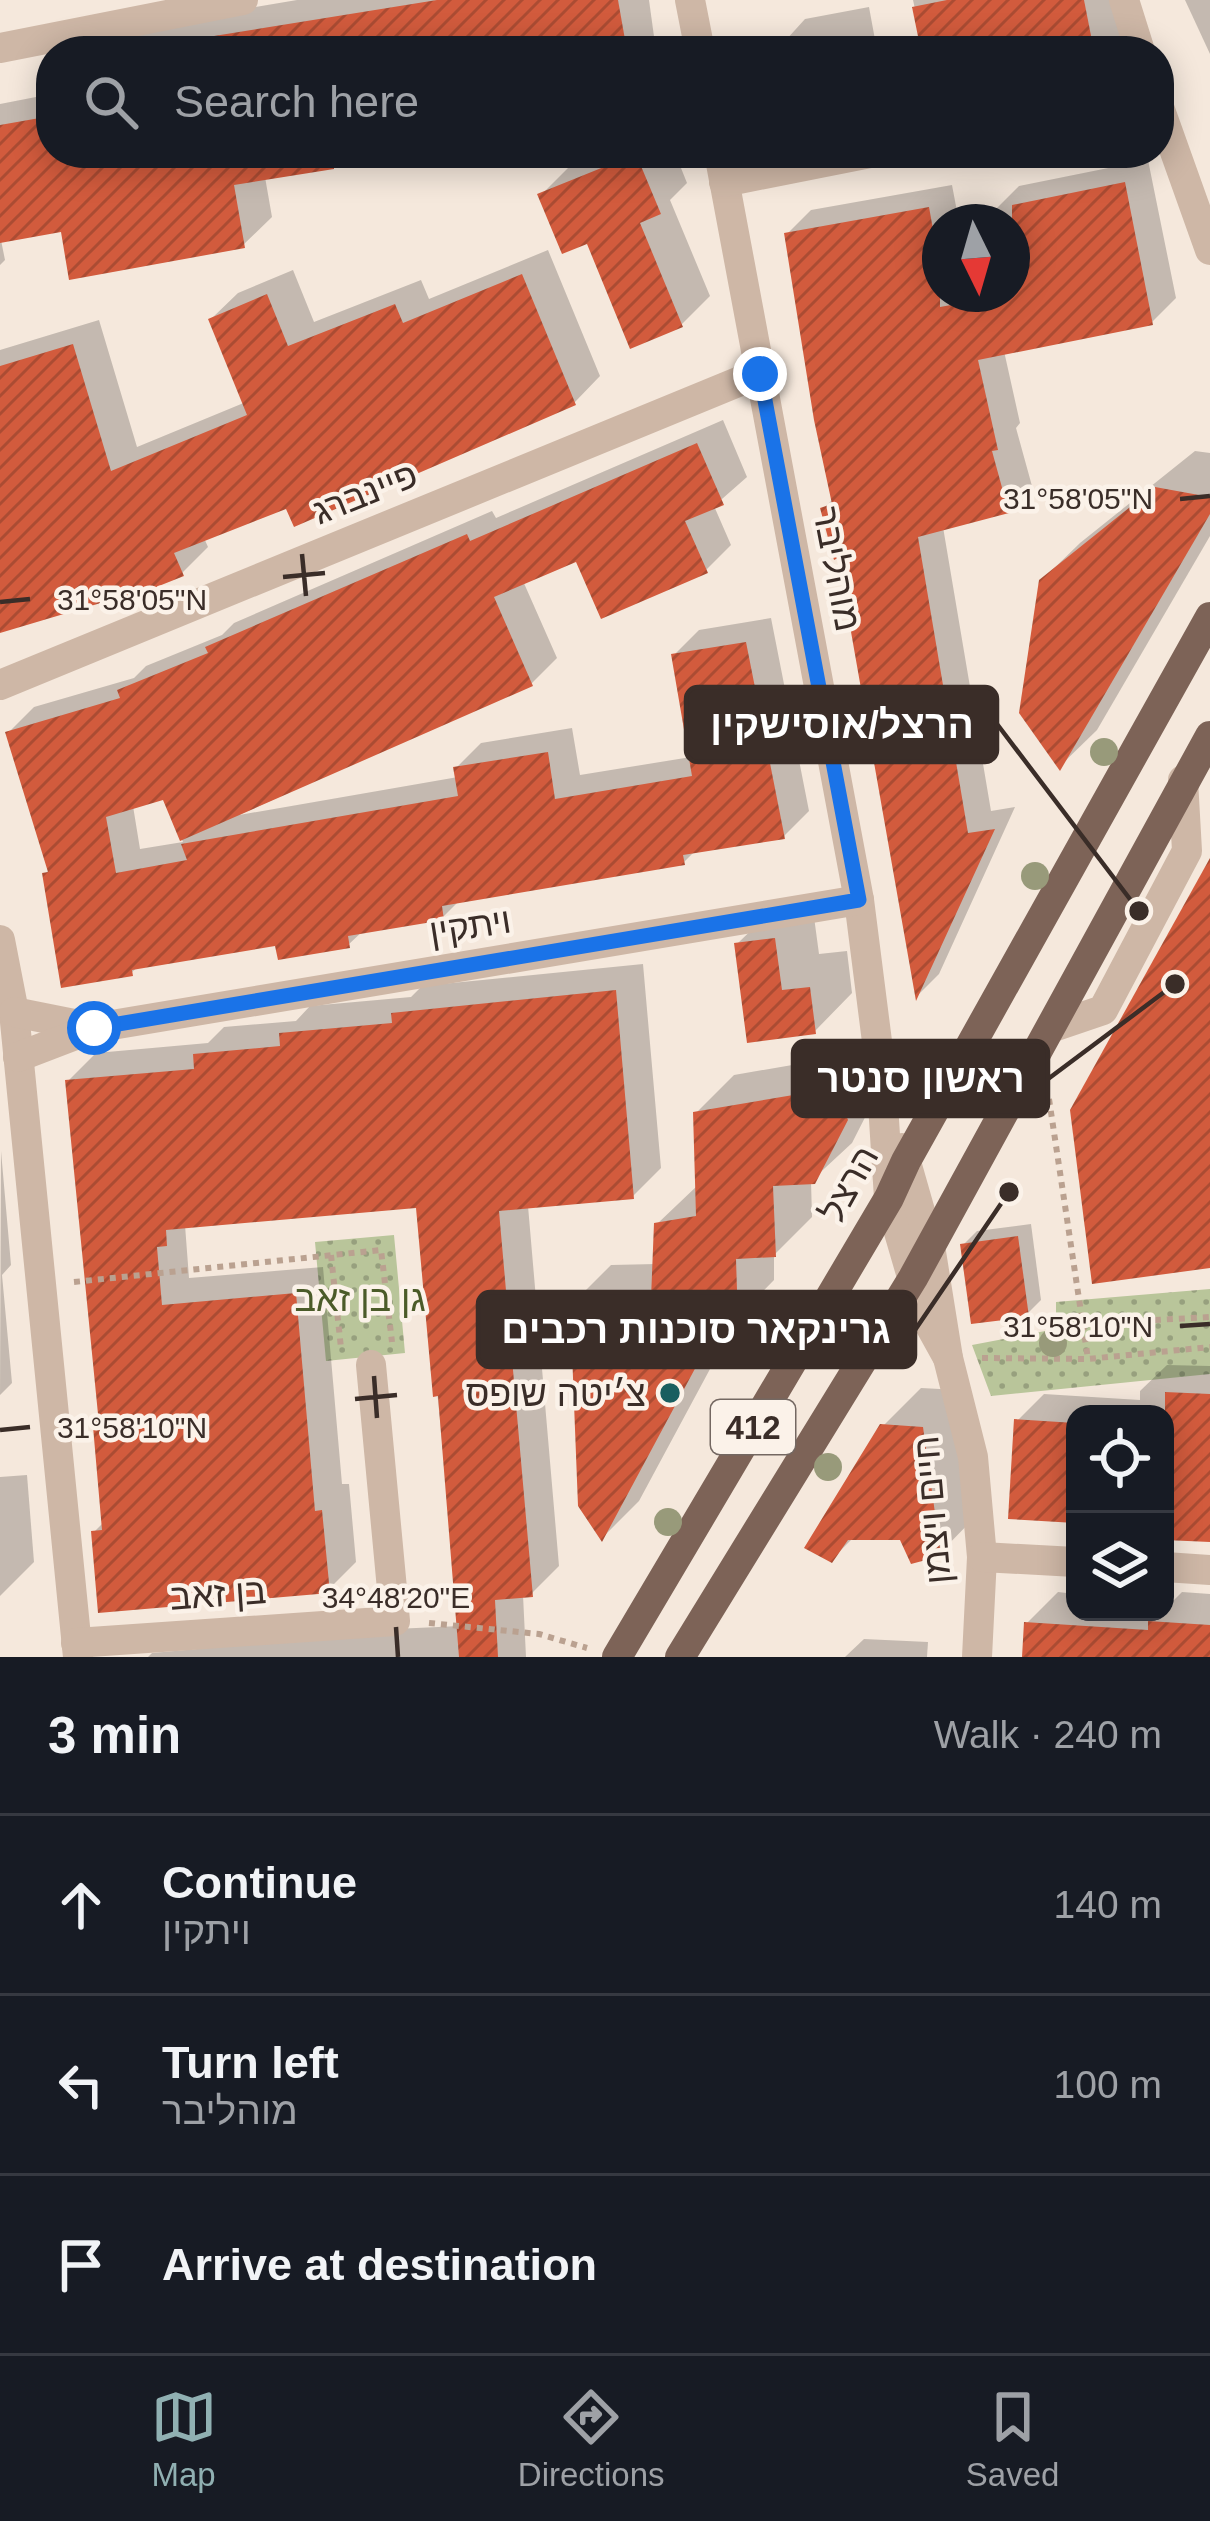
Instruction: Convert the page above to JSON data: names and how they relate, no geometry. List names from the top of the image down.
{
  "streets": {
    "main road": ["הרצל", "412"],
    "street": [
      "פיינברג",
      "מוהליבר",
      "ויתקין",
      "חיים ויצמן",
      "בן זאב"
    ]
  },
  "crossings": [
    ["פיינברג", "מוהליבר"],
    ["מוהליבר", "ויתקין"],
    ["מוהליבר", "הרצל"],
    ["מוהליבר", "חיים ויצמן"],
    ["הרצל", "חיים ויצמן"],
    ["412", "חיים ויצמן"]
  ],
  "parks": ["גן בן זאב"],
  "places": [
    "הרצל/אוסישקין",
    "ראשון סנטר",
    "גרינקאר סוכנות רכבים",
    "צ׳יטה שופס"
  ],
  "north": "bottom",
  "page": {
    "search": "Search here",
    "heading": ["3 min", "Walk · 240 m"],
    "list": [
      ["Continue", "ויתקין", "140 m"],
      ["Turn left", "מוהליבר", "100 m"],
      "Arrive at destination"
    ],
    "nav": ["Map", "Directions", "Saved"]
  },
  "coordinates": ["31°58'05\"N", "31°58'10\"N", "34°48'20\"E"]
}
